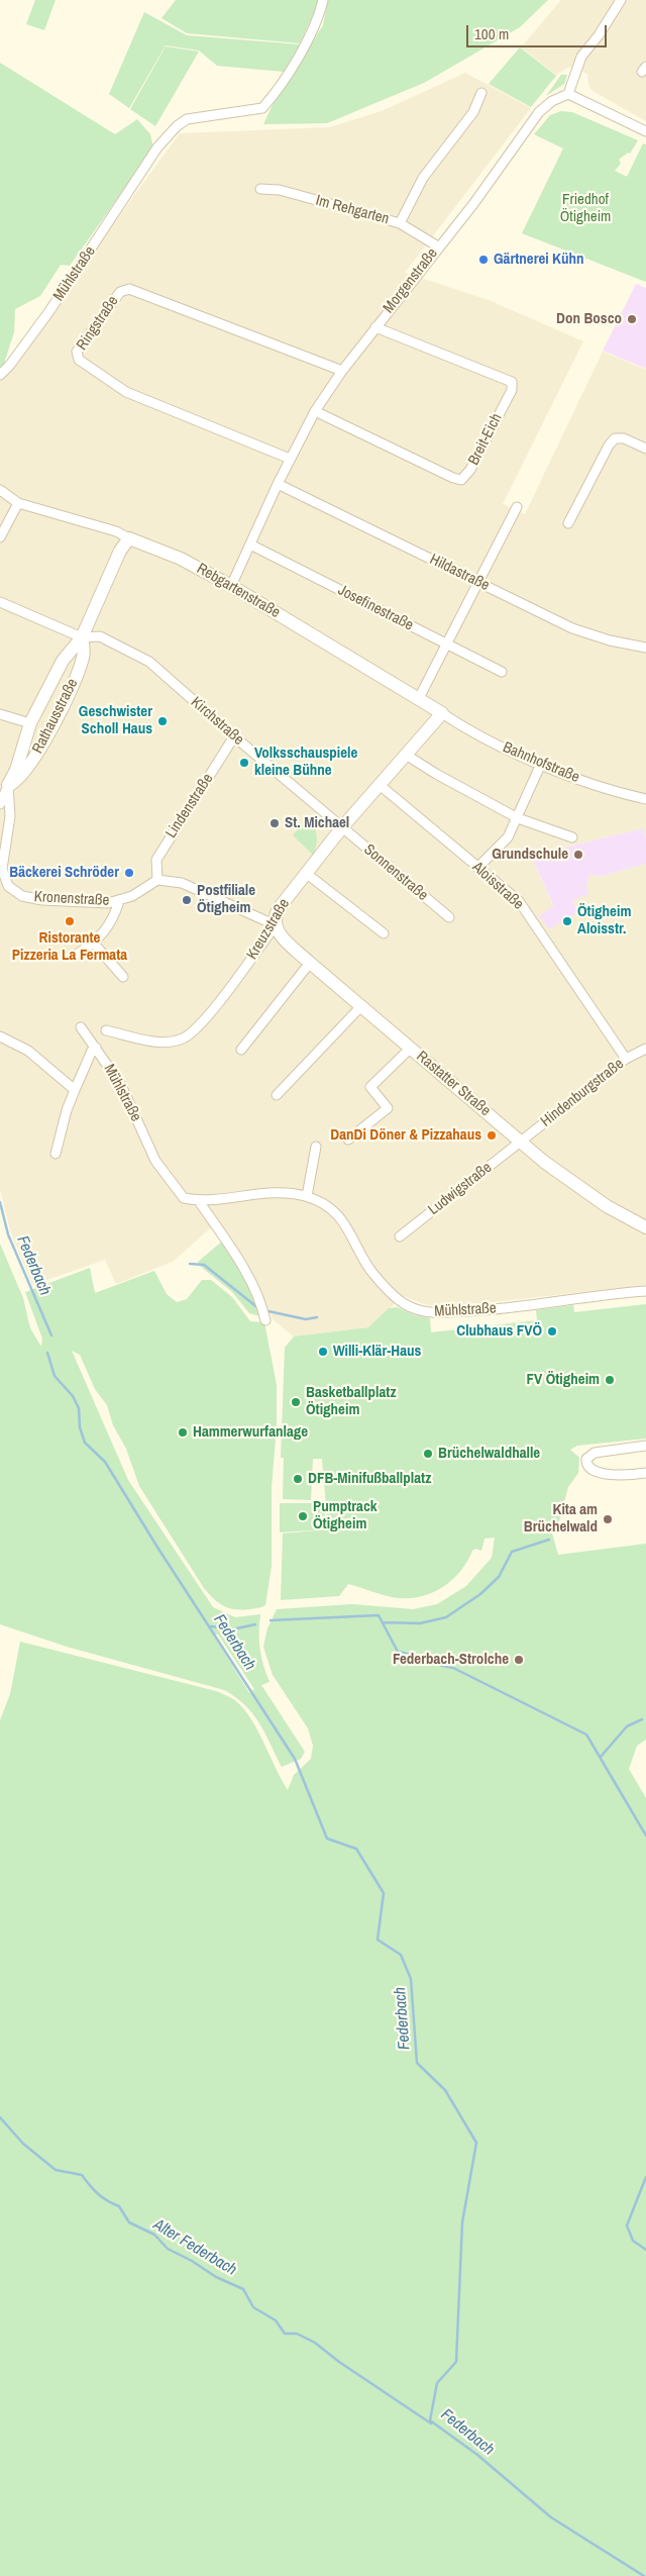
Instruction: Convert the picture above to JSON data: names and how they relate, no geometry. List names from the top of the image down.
{
  "streets": {
    "street": [
      "Im Rehgarten",
      "Mühlstraße",
      "Morgenstraße",
      "Ringstraße",
      "Breit-Eich",
      "Hildastraße",
      "Rebgartenstraße",
      "Josefinestraße",
      "Rathausstraße",
      "Kirchstraße",
      "Bahnhofstraße",
      "Lindenstraße",
      "Sonnenstraße",
      "Aloisstraße",
      "Kronenstraße",
      "Kreuzstraße",
      "Rastatter Straße",
      "Hindenburgstraße",
      "Ludwigstraße"
    ]
  },
  "crossings": [
    ["Im Rehgarten", "Morgenstraße"],
    ["Morgenstraße", "Ringstraße"],
    ["Morgenstraße", "Breit-Eich"],
    ["Morgenstraße", "Hildastraße"],
    ["Morgenstraße", "Rebgartenstraße"],
    ["Morgenstraße", "Josefinestraße"],
    ["Rebgartenstraße", "Rathausstraße"],
    ["Rebgartenstraße", "Bahnhofstraße"],
    ["Rebgartenstraße", "Kreuzstraße"],
    ["Rathausstraße", "Kirchstraße"],
    ["Rathausstraße", "Kronenstraße"],
    ["Kirchstraße", "Lindenstraße"],
    ["Kirchstraße", "Sonnenstraße"],
    ["Kirchstraße", "Kreuzstraße"],
    ["Bahnhofstraße", "Kreuzstraße"],
    ["Lindenstraße", "Kronenstraße"],
    ["Sonnenstraße", "Kreuzstraße"],
    ["Aloisstraße", "Kreuzstraße"],
    ["Aloisstraße", "Hindenburgstraße"],
    ["Kreuzstraße", "Rastatter Straße"],
    ["Rastatter Straße", "Hindenburgstraße"],
    ["Rastatter Straße", "Ludwigstraße"],
    ["Hindenburgstraße", "Ludwigstraße"]
  ],
  "water": ["Federbach", "Alter Federbach"],
  "parks": ["Friedhof Ötigheim"],
  "places": [
    "Gärtnerei Kühn",
    "Don Bosco",
    "Geschwister Scholl Haus",
    "Volksschauspiele kleine Bühne",
    "St. Michael",
    "Grundschule",
    "Bäckerei Schröder",
    "Postfiliale Ötigheim",
    "Ristorante Pizzeria La Fermata",
    "Ötigheim Aloisstr.",
    "DanDi Döner & Pizzahaus",
    "Clubhaus FVÖ",
    "Willi-Klär-Haus",
    "FV Ötigheim",
    "Basketballplatz Ötigheim",
    "Hammerwurfanlage",
    "Brüchelwaldhalle",
    "DFB-Minifußballplatz",
    "Pumptrack Ötigheim",
    "Kita am Brüchelwald",
    "Federbach-Strolche"
  ],
  "scale_bar": "100 m"
}
